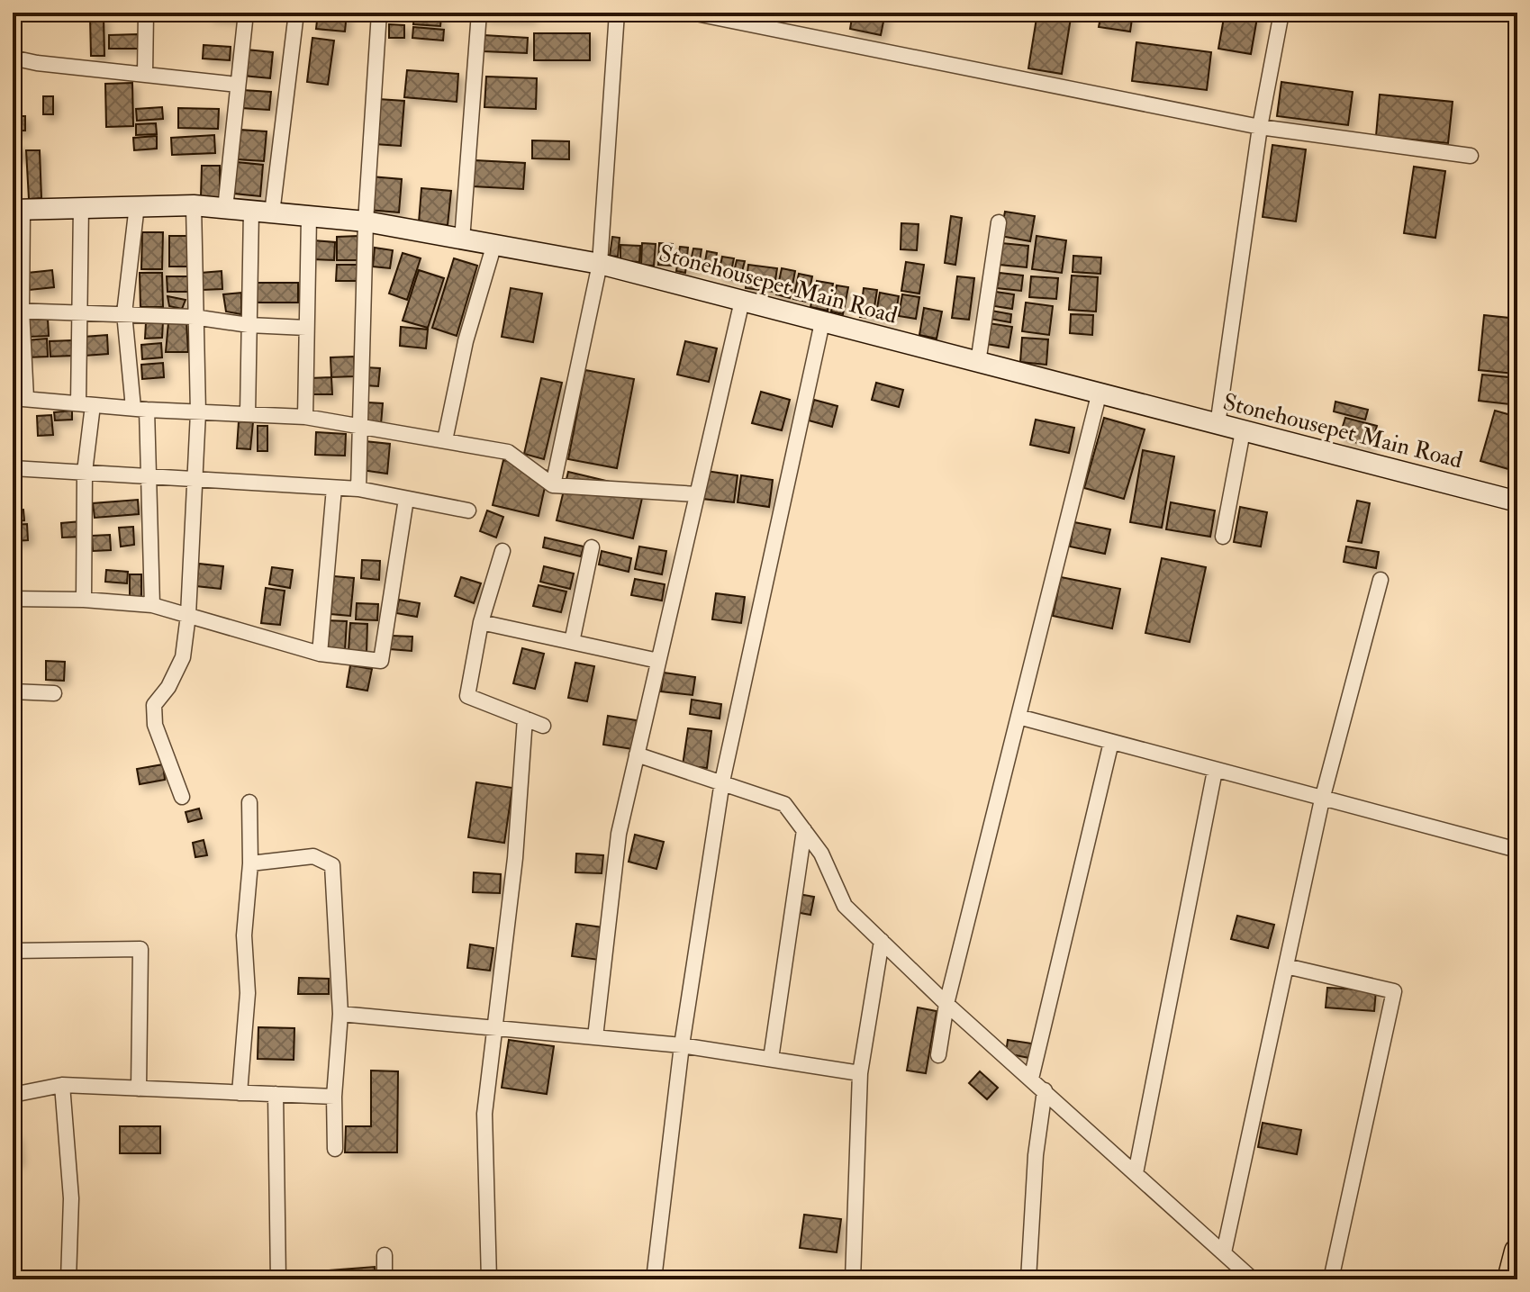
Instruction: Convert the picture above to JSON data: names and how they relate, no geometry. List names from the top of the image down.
{
  "streets": {
    "main road": ["Stonehousepet Main Road"]
  }
}
